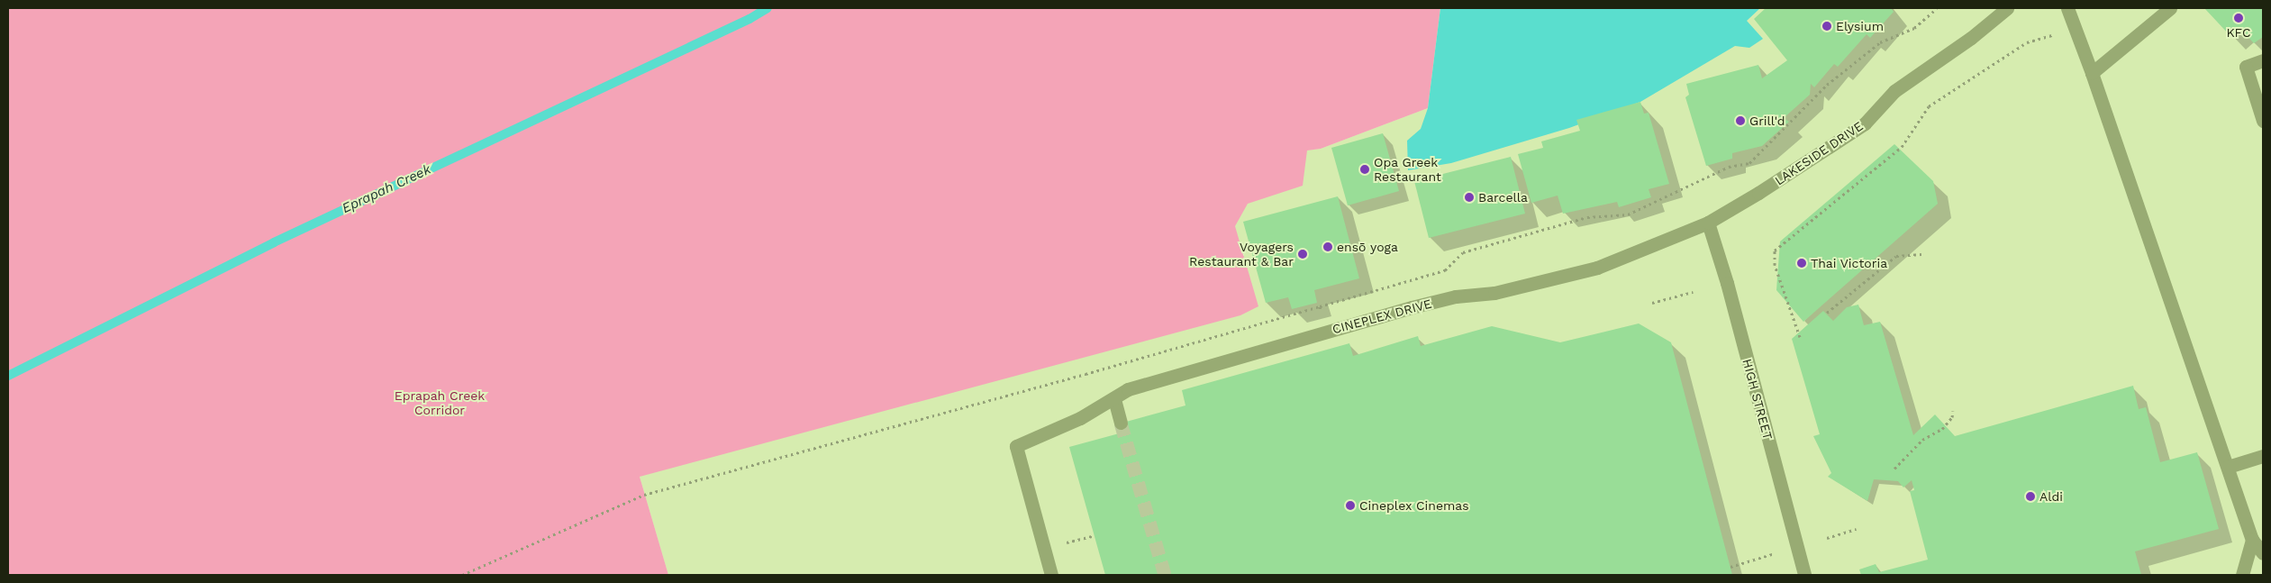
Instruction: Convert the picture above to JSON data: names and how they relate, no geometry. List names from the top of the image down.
{
  "streets": {
    "street": ["LAKESIDE DRIVE", "CINEPLEX DRIVE", "HIGH STREET"]
  },
  "crossings": [
    ["LAKESIDE DRIVE", "CINEPLEX DRIVE"],
    ["LAKESIDE DRIVE", "HIGH STREET"],
    ["CINEPLEX DRIVE", "HIGH STREET"]
  ],
  "water": ["Eprapah Creek"],
  "parks": ["Eprapah Creek Corridor"],
  "places": [
    "KFC",
    "Elysium",
    "Grill'd",
    "Opa Greek Restaurant",
    "Barcella",
    "ensō yoga",
    "Voyagers Restaurant & Bar",
    "Thai Victoria",
    "Aldi",
    "Cineplex Cinemas"
  ]
}
